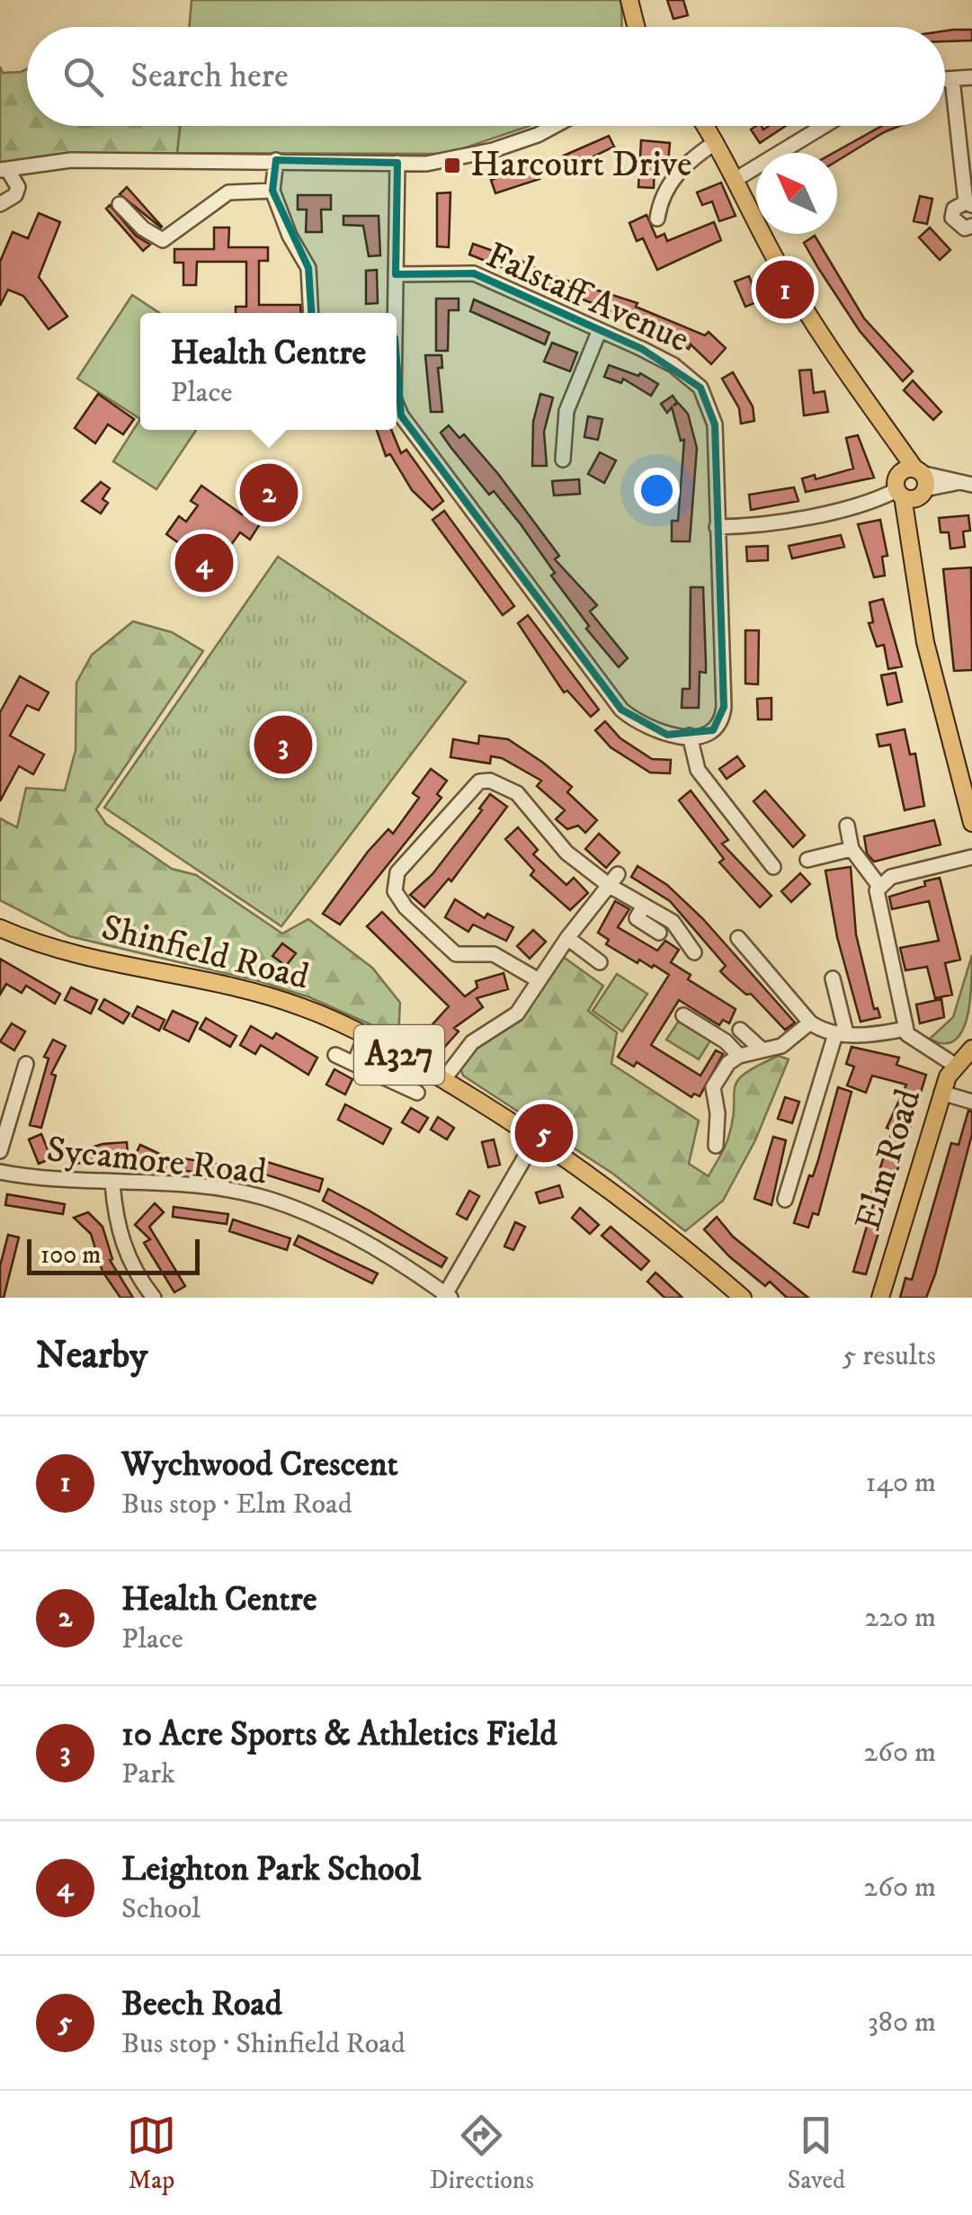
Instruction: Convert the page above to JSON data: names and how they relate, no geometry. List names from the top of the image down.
{
  "streets": {
    "main road": ["Shinfield Road", "A327", "Elm Road"],
    "street": ["Falstaff Avenue", "Sycamore Road"]
  },
  "places": {
    "transit": ["Harcourt Drive"]
  },
  "scale_bar": "100 m",
  "north": "top left",
  "page": {
    "search": "Search here",
    "pins": [
      "1",
      "2",
      "4",
      "3",
      "5"
    ],
    "popup": ["Health Centre", "Place"],
    "scale": "100 m",
    "heading": ["Nearby", "5 results"],
    "list": [
      {
        "mark": "1",
        "name": "Wychwood Crescent",
        "note": "Bus stop · Elm Road",
        "value": "140 m"
      },
      {
        "mark": "2",
        "name": "Health Centre",
        "note": "Place",
        "value": "220 m"
      },
      {
        "mark": "3",
        "name": "10 Acre Sports & Athletics Field",
        "note": "Park",
        "value": "260 m"
      },
      {
        "mark": "4",
        "name": "Leighton Park School",
        "note": "School",
        "value": "260 m"
      },
      {
        "mark": "5",
        "name": "Beech Road",
        "note": "Bus stop · Shinfield Road",
        "value": "380 m"
      }
    ],
    "nav": ["Map", "Directions", "Saved"]
  }
}
